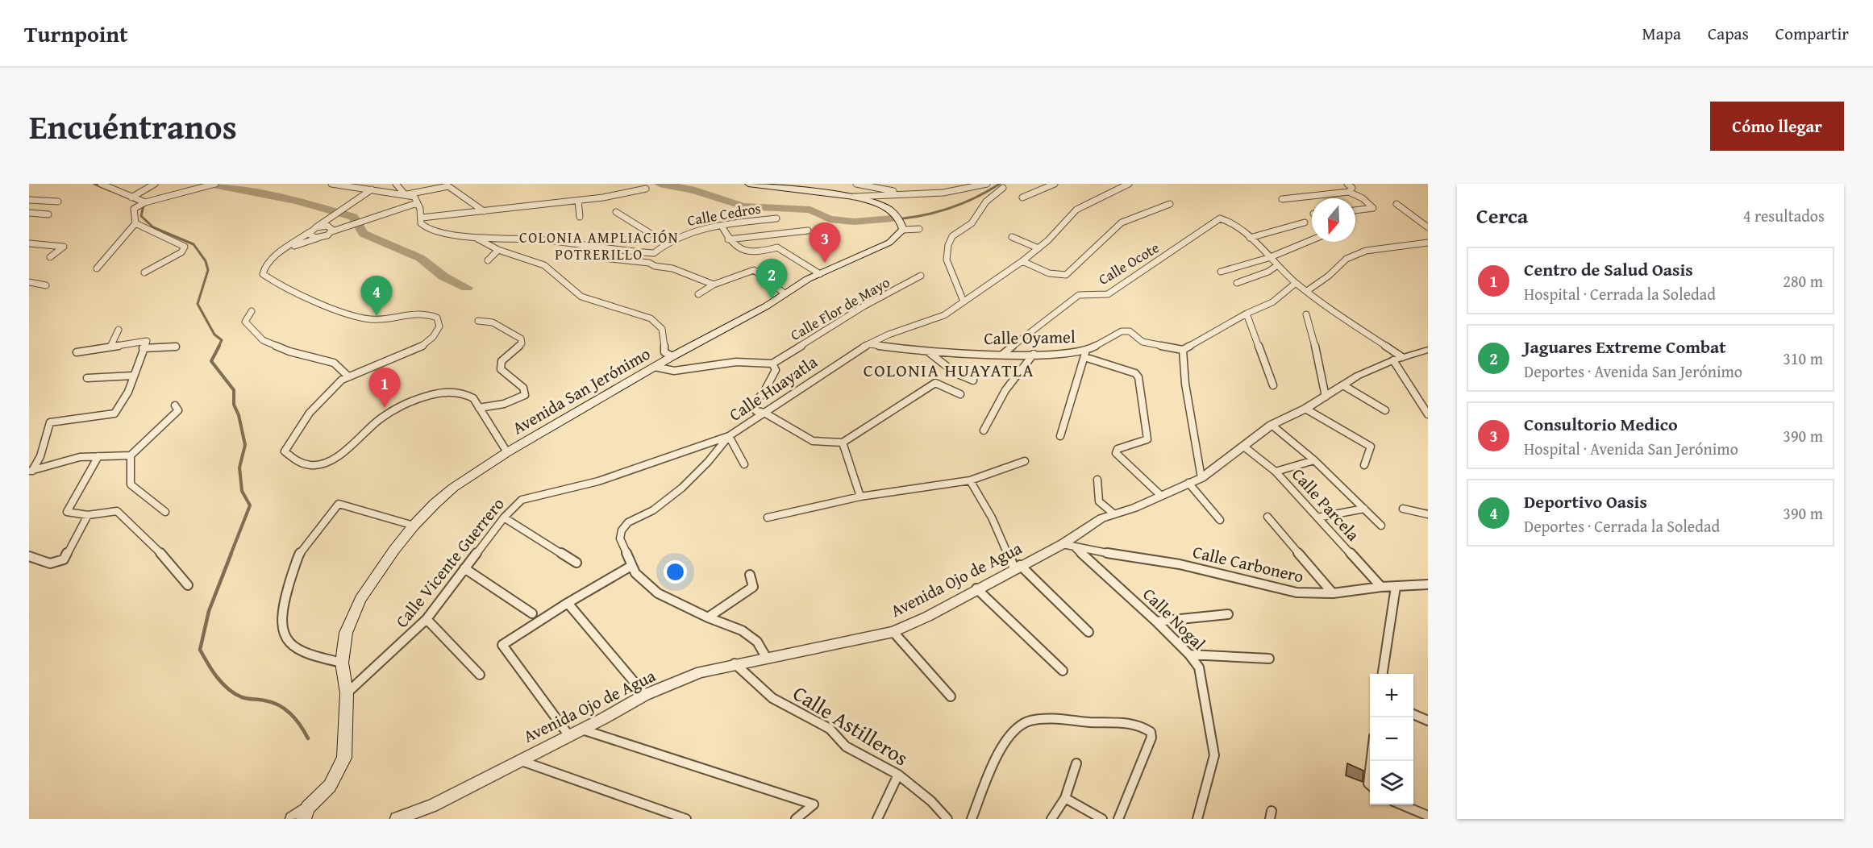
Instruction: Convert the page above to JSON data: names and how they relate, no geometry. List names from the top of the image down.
{
  "streets": {
    "main road": ["Avenida San Jerónimo"],
    "street": [
      "Calle Cedros",
      "Calle Ocote",
      "Calle Flor de Mayo",
      "Calle Oyamel",
      "Calle Huayatla",
      "Calle Parcela",
      "Calle Vicente Guerrero",
      "Calle Carbonero",
      "Avenida Ojo de Agua",
      "Calle Nogal",
      "Calle Astilleros"
    ]
  },
  "crossings": [
    ["Calle Ocote", "Calle Oyamel"],
    ["Calle Oyamel", "Calle Huayatla"],
    ["Calle Huayatla", "Calle Vicente Guerrero"],
    ["Calle Huayatla", "Avenida Ojo de Agua"],
    ["Avenida San Jerónimo", "Calle Vicente Guerrero"],
    ["Calle Parcela", "Calle Carbonero"],
    ["Calle Parcela", "Avenida Ojo de Agua"],
    ["Calle Carbonero", "Avenida Ojo de Agua"],
    ["Calle Carbonero", "Calle Nogal"],
    ["Avenida Ojo de Agua", "Calle Astilleros"]
  ],
  "districts": ["COLONIA AMPLIACIÓN POTRERILLO", "COLONIA HUAYATLA"],
  "north": "bottom",
  "page": {
    "header": "Turnpoint",
    "nav": ["Mapa", "Capas", "Compartir"],
    "title": "Encuéntranos",
    "buttons": "Cómo llegar",
    "heading": ["Cerca", "4 resultados"],
    "pins": [
      "3",
      "2",
      "4",
      "1"
    ],
    "list": [
      {
        "mark": "1",
        "name": "Centro de Salud Oasis",
        "note": "Hospital · Cerrada la Soledad",
        "value": "280 m"
      },
      {
        "mark": "2",
        "name": "Jaguares Extreme Combat",
        "note": "Deportes · Avenida San Jerónimo",
        "value": "310 m"
      },
      {
        "mark": "3",
        "name": "Consultorio Medico",
        "note": "Hospital · Avenida San Jerónimo",
        "value": "390 m"
      },
      {
        "mark": "4",
        "name": "Deportivo Oasis",
        "note": "Deportes · Cerrada la Soledad",
        "value": "390 m"
      }
    ],
    "map_buttons": ["+", "−"]
  }
}
